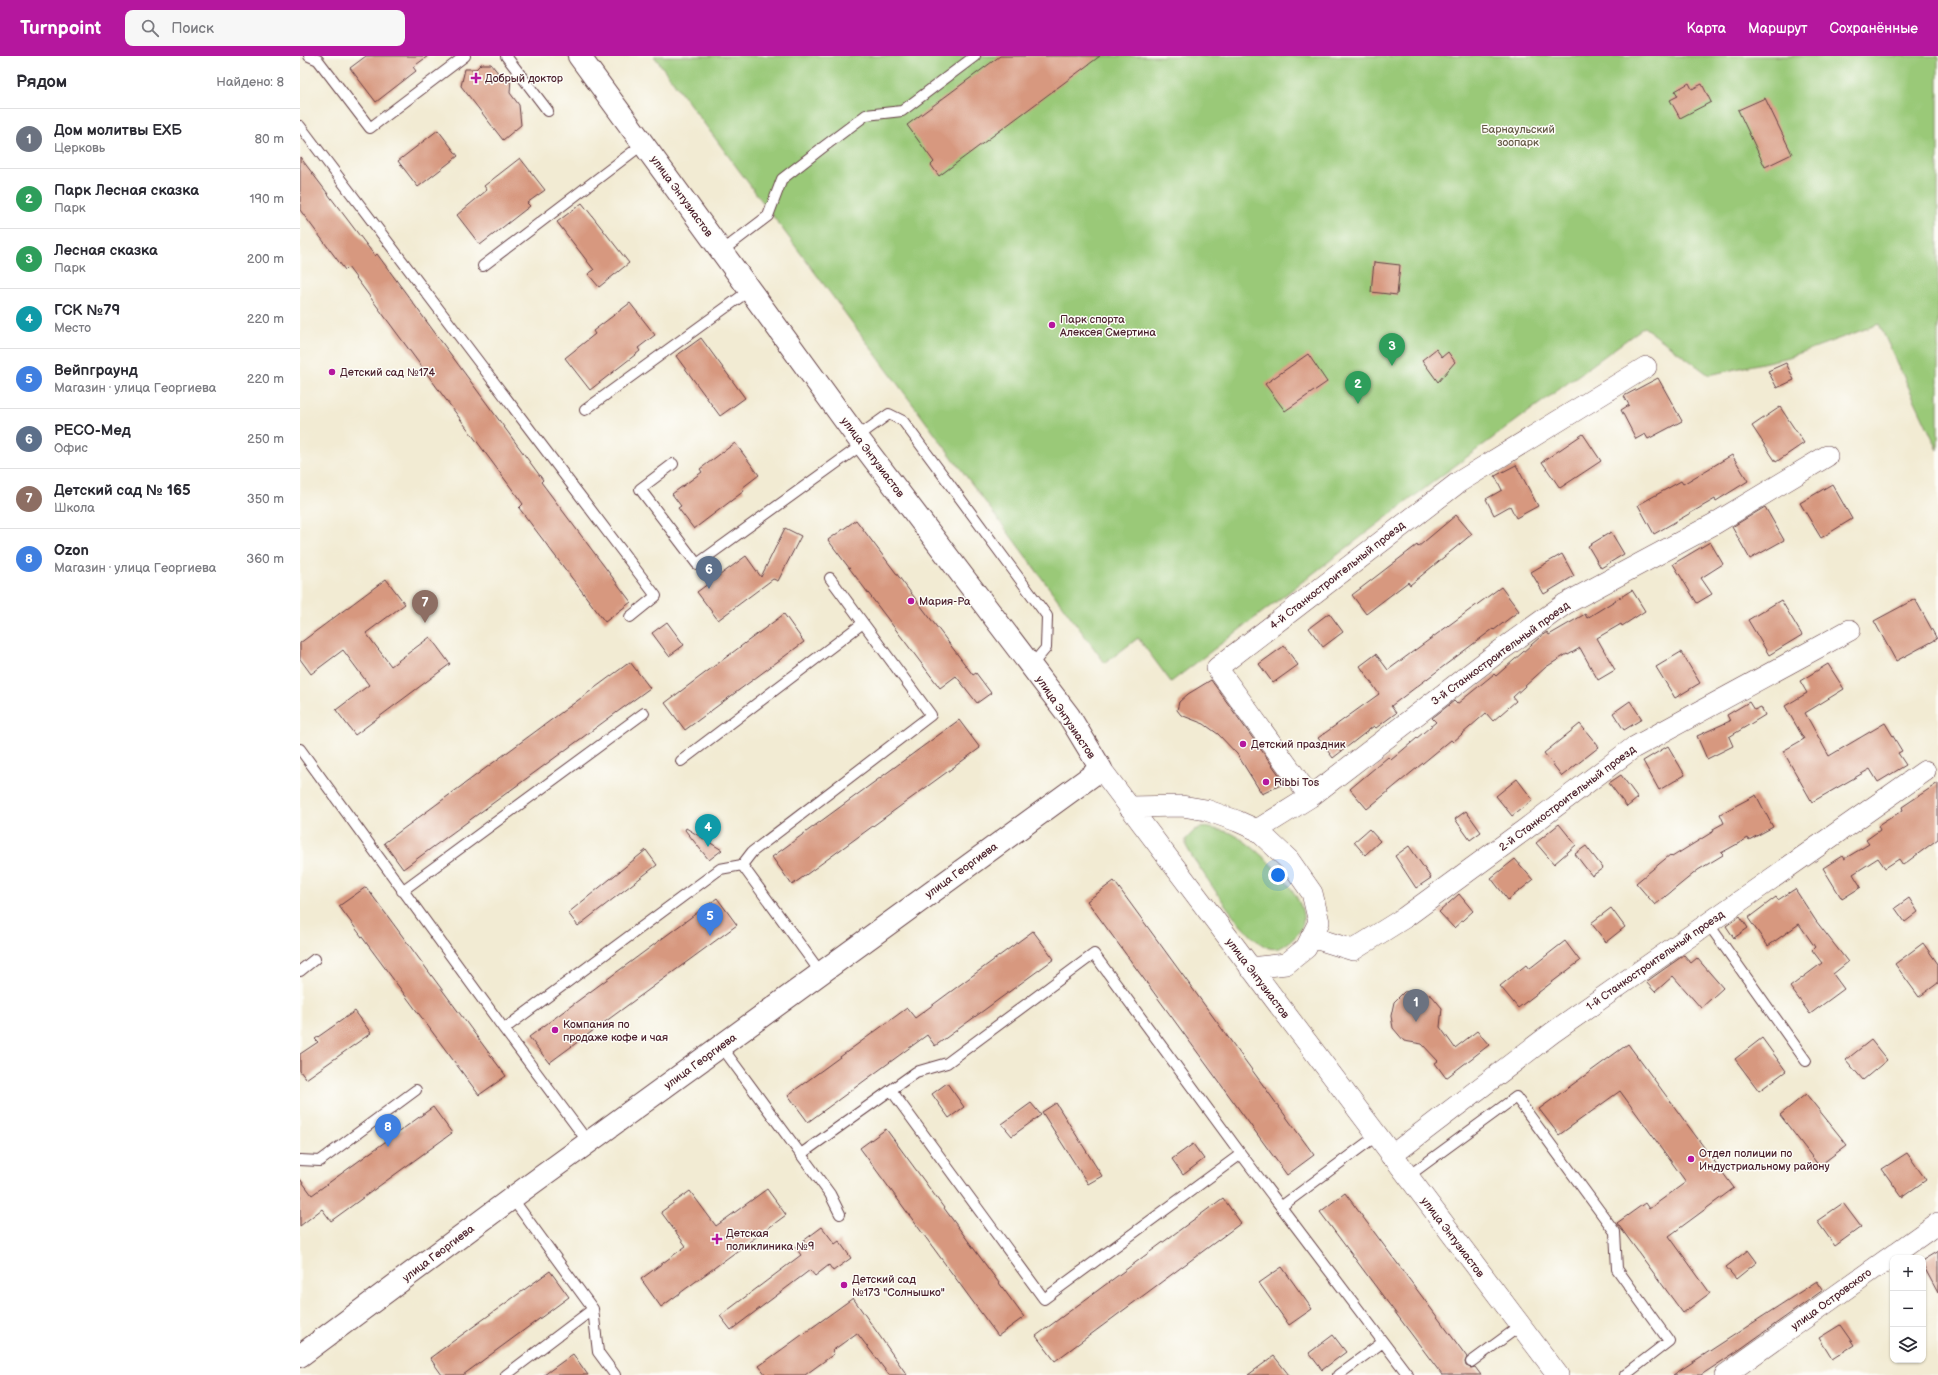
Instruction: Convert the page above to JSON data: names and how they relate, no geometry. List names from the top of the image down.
{
  "streets": {
    "street": [
      "улица Энтузиастов",
      "4-й Станкостроительный проезд",
      "3-й Станкостроительный проезд",
      "2-й Станкостроительный проезд",
      "улица Георгиева",
      "1-й Станкостроительный проезд",
      "улица Островского"
    ]
  },
  "crossings": [
    ["улица Энтузиастов", "улица Георгиева"],
    ["улица Энтузиастов", "1-й Станкостроительный проезд"],
    ["4-й Станкостроительный проезд", "3-й Станкостроительный проезд"]
  ],
  "parks": ["Барнаульский зоопарк"],
  "places": {
    "health": ["Добрый доктор", "Детская поликлиника №9"],
    "other": [
      "Парк спорта Алексея Смертина",
      "Детский сад №174",
      "Мария-Ра",
      "Детский праздник",
      "Ribbi Tos",
      "Компания по продаже кофе и чая",
      "Отдел полиции по Индустриальному району",
      "Детский сад №173 \"Солнышко\""
    ]
  },
  "page": {
    "header": "Turnpoint",
    "search": "Поиск",
    "nav": ["Карта", "Маршрут", "Сохранённые"],
    "heading": ["Рядом", "Найдено: 8"],
    "list": [
      {
        "mark": "1",
        "name": "Дом молитвы ЕХБ",
        "note": "Церковь",
        "value": "80 m"
      },
      {
        "mark": "2",
        "name": "Парк Лесная сказка",
        "note": "Парк",
        "value": "190 m"
      },
      {
        "mark": "3",
        "name": "Лесная сказка",
        "note": "Парк",
        "value": "200 m"
      },
      {
        "mark": "4",
        "name": "ГСК №79",
        "note": "Место",
        "value": "220 m"
      },
      {
        "mark": "5",
        "name": "Вейпграунд",
        "note": "Магазин · улица Георгиева",
        "value": "220 m"
      },
      {
        "mark": "6",
        "name": "РЕСО-Мед",
        "note": "Офис",
        "value": "250 m"
      },
      {
        "mark": "7",
        "name": "Детский сад № 165",
        "note": "Школа",
        "value": "350 m"
      },
      {
        "mark": "8",
        "name": "Ozon",
        "note": "Магазин · улица Георгиева",
        "value": "360 m"
      }
    ],
    "pins": [
      "3",
      "2",
      "6",
      "7",
      "4",
      "5",
      "1",
      "8"
    ],
    "map_buttons": ["+", "−"]
  }
}
